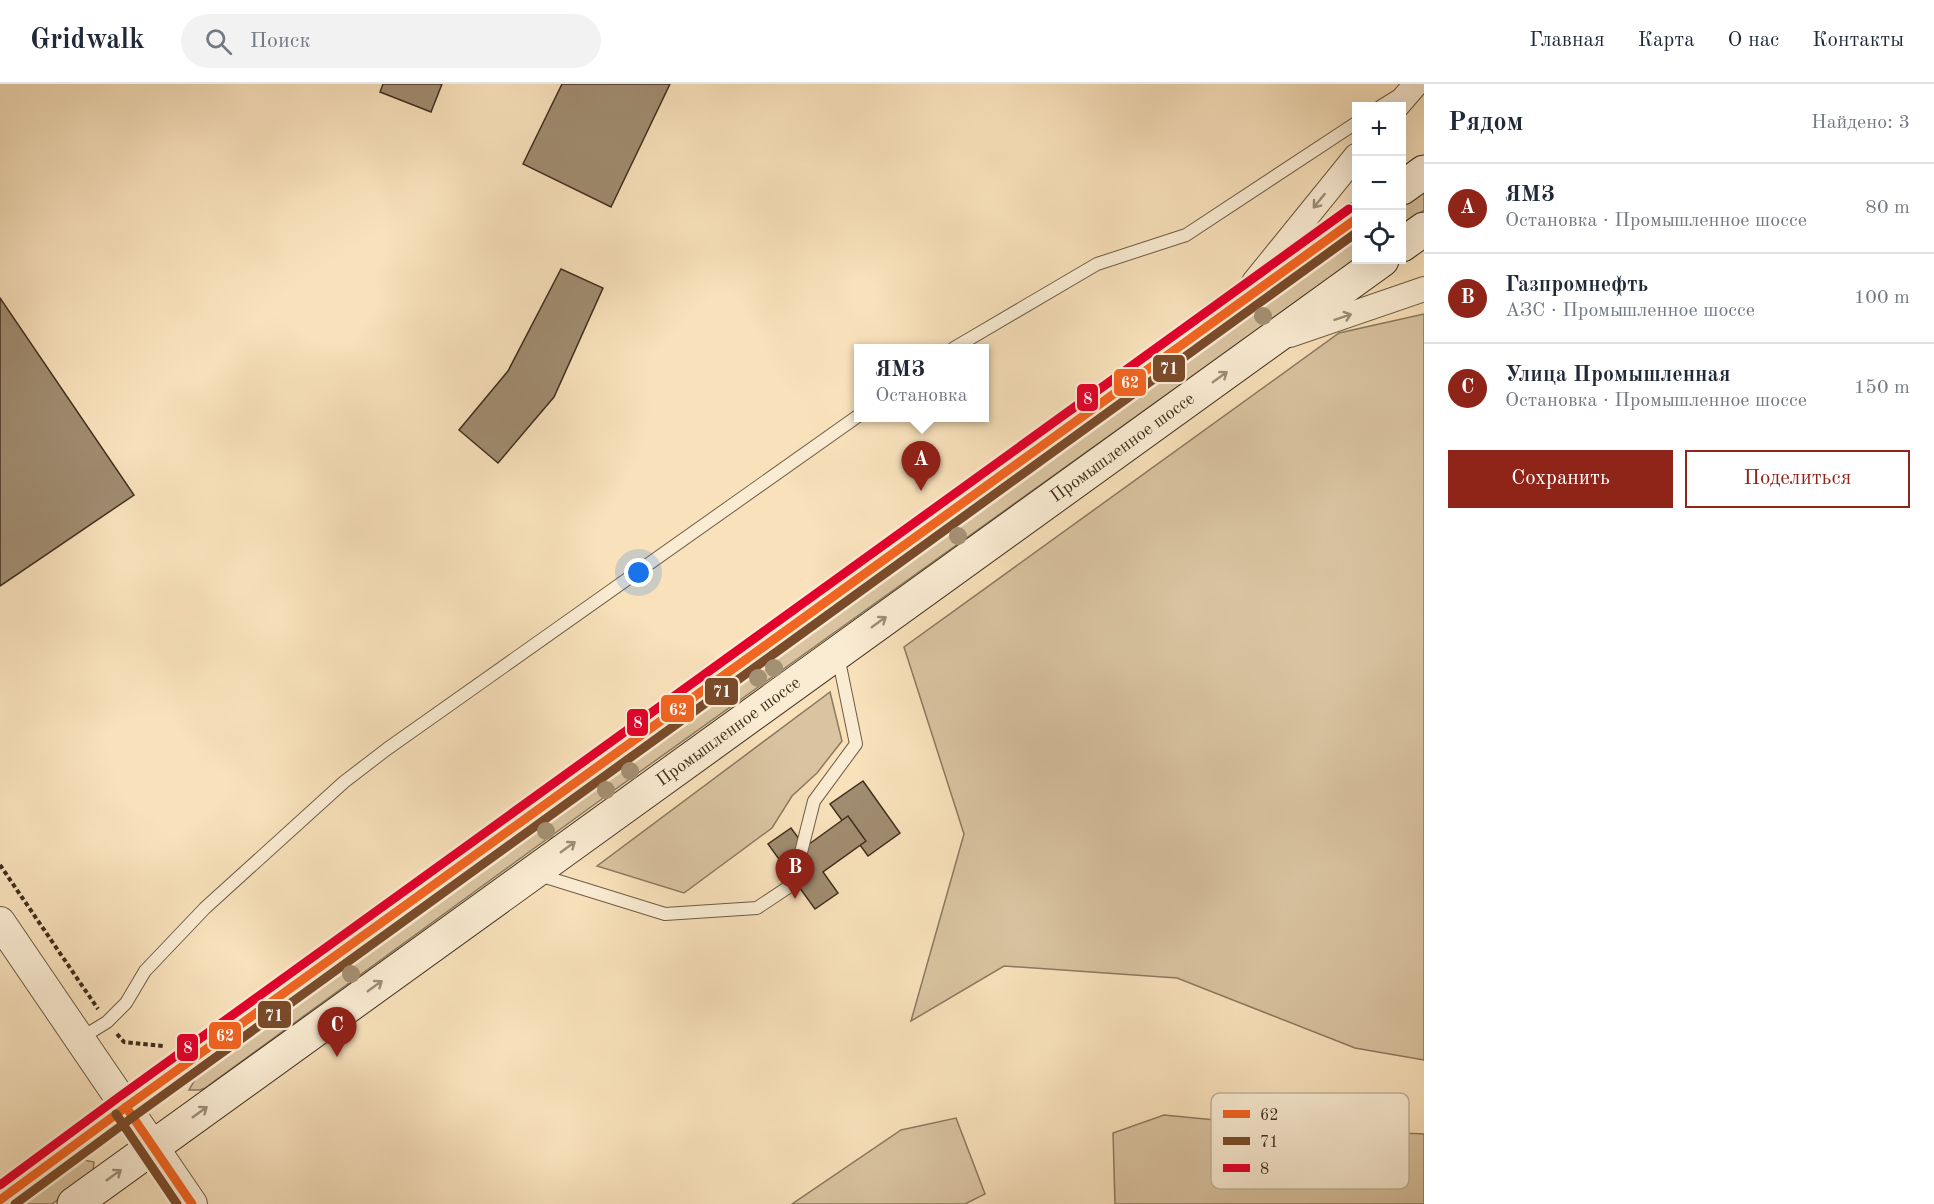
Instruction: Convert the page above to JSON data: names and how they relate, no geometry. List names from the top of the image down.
{
  "streets": {
    "main road": ["Промышленное шоссе"]
  },
  "lines": ["transit line 8", "transit line 62", "transit line 71"],
  "legend": ["62", "71", "8"],
  "page": {
    "header": "Gridwalk",
    "search": "Поиск",
    "nav": [
      "Главная",
      "Карта",
      "О нас",
      "Контакты"
    ],
    "heading": ["Рядом", "Найдено: 3"],
    "map_buttons": ["+", "−"],
    "list": [
      {
        "mark": "A",
        "name": "ЯМЗ",
        "note": "Остановка · Промышленное шоссе",
        "value": "80 m"
      },
      {
        "mark": "B",
        "name": "Газпромнефть",
        "note": "АЗС · Промышленное шоссе",
        "value": "100 m"
      },
      {
        "mark": "C",
        "name": "Улица Промышленная",
        "note": "Остановка · Промышленное шоссе",
        "value": "150 m"
      }
    ],
    "popup": ["ЯМЗ", "Остановка"],
    "buttons": ["Сохранить", "Поделиться"],
    "pins": ["A", "B", "C"]
  }
}
